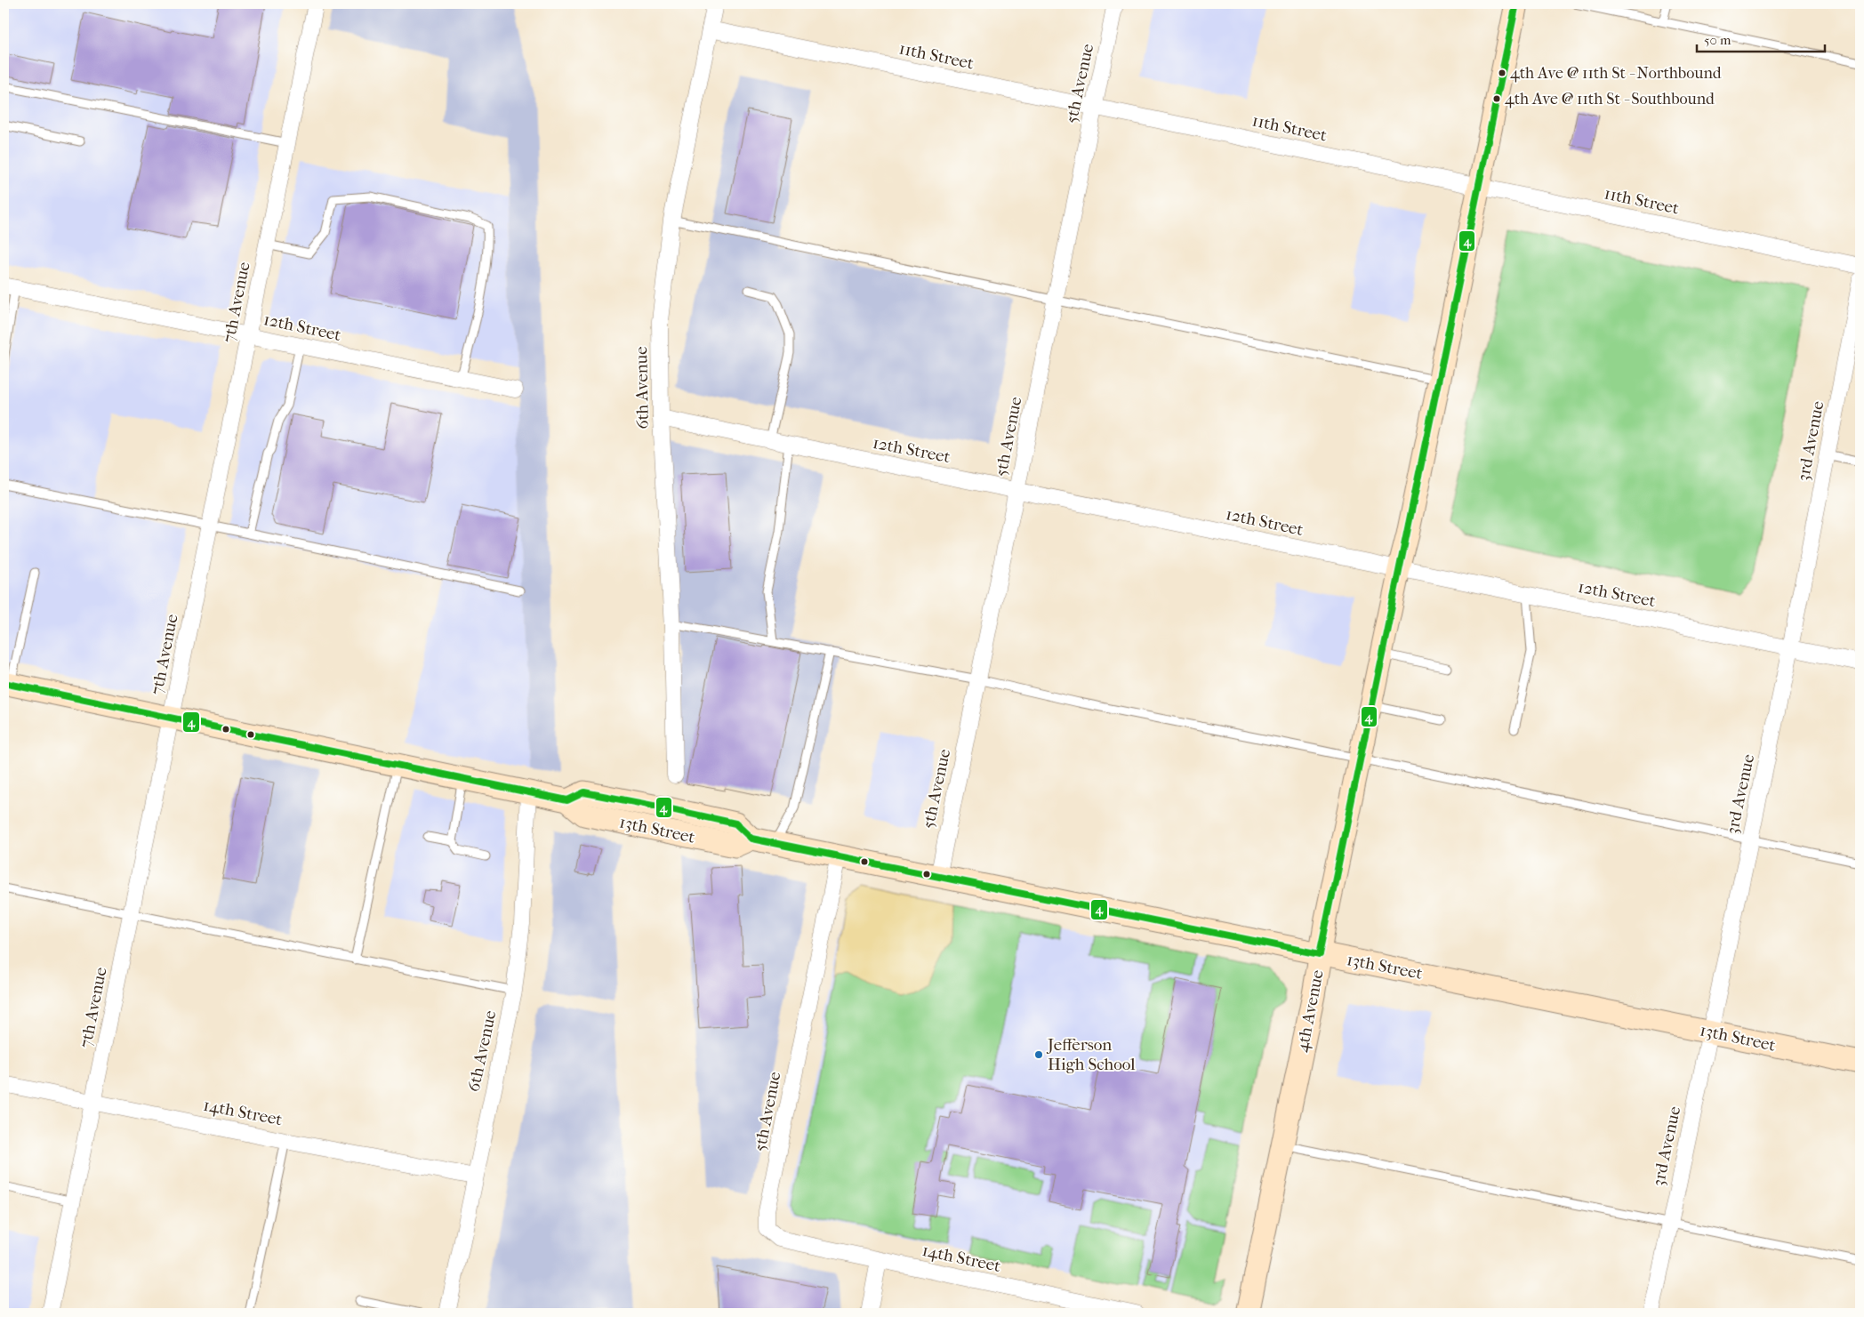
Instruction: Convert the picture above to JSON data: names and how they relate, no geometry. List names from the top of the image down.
{
  "streets": {
    "street": [
      "11th Street",
      "5th Avenue",
      "7th Avenue",
      "12th Street",
      "6th Avenue",
      "3rd Avenue",
      "13th Street",
      "4th Avenue",
      "14th Street"
    ]
  },
  "crossings": [
    ["11th Street", "5th Avenue"],
    ["11th Street", "6th Avenue"],
    ["11th Street", "4th Avenue"],
    ["5th Avenue", "12th Street"],
    ["5th Avenue", "13th Street"],
    ["5th Avenue", "14th Street"],
    ["7th Avenue", "12th Street"],
    ["7th Avenue", "13th Street"],
    ["7th Avenue", "14th Street"],
    ["12th Street", "6th Avenue"],
    ["12th Street", "3rd Avenue"],
    ["12th Street", "4th Avenue"],
    ["6th Avenue", "13th Street"],
    ["6th Avenue", "14th Street"],
    ["3rd Avenue", "13th Street"],
    ["13th Street", "4th Avenue"]
  ],
  "places": ["4th Ave @ 11th St - Northbound", "4th Ave @ 11th St - Southbound", "Jefferson High School"],
  "lines": ["transit line 4"],
  "scale_bar": "50 m"
}
